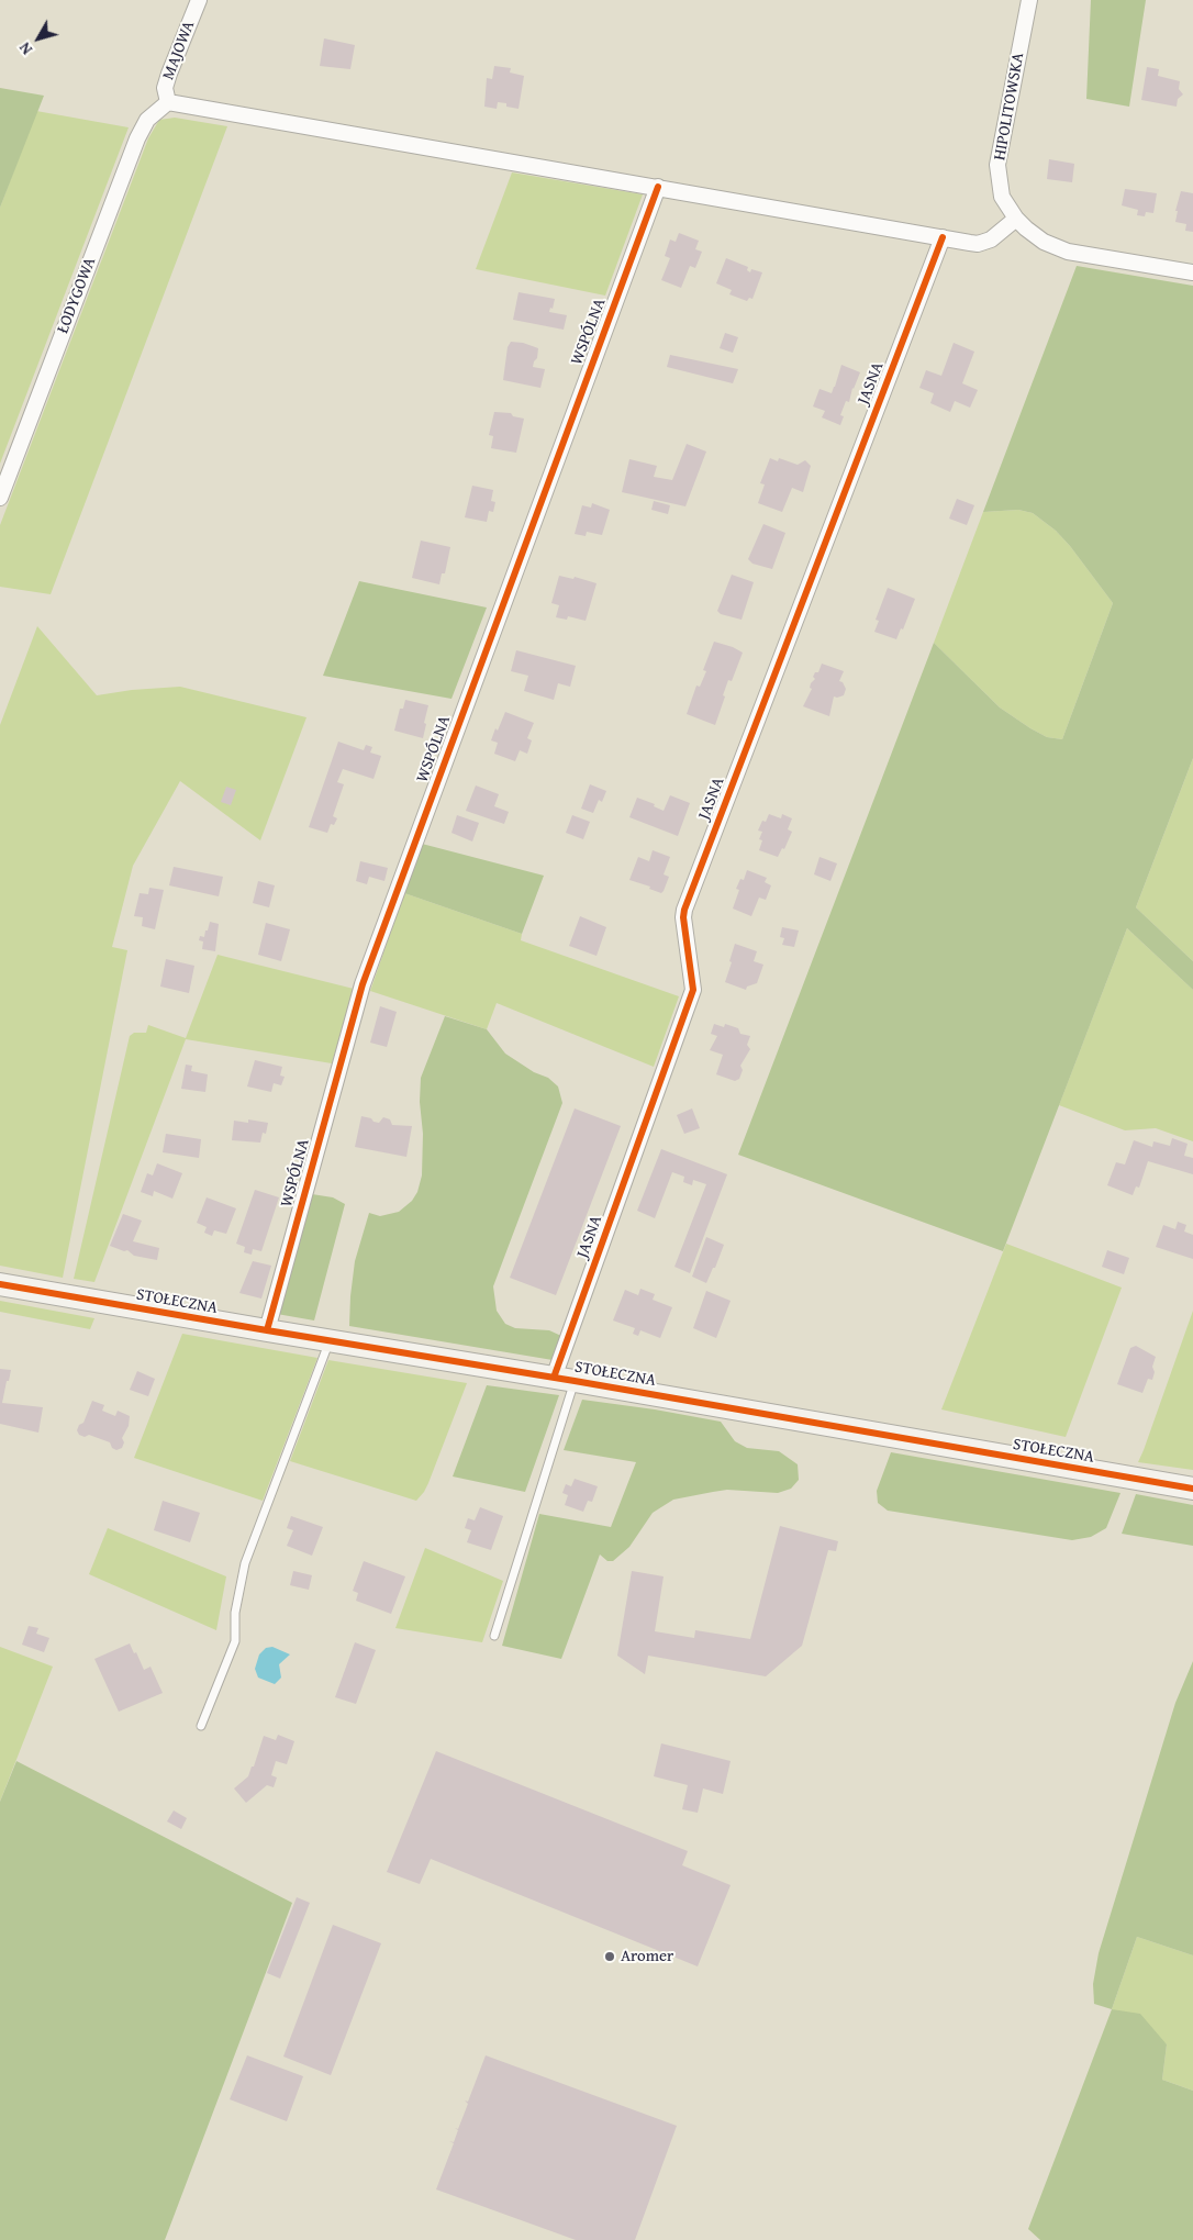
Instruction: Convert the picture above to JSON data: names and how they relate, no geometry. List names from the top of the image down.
{
  "streets": {
    "street": [
      "MAJOWA",
      "HIPOLITOWSKA",
      "ŁODYGOWA",
      "WSPÓLNA",
      "JASNA",
      "STOŁECZNA"
    ]
  },
  "crossings": [
    ["MAJOWA", "ŁODYGOWA"],
    ["WSPÓLNA", "STOŁECZNA"],
    ["JASNA", "STOŁECZNA"]
  ],
  "places": ["Aromer"],
  "north": "bottom left"
}
